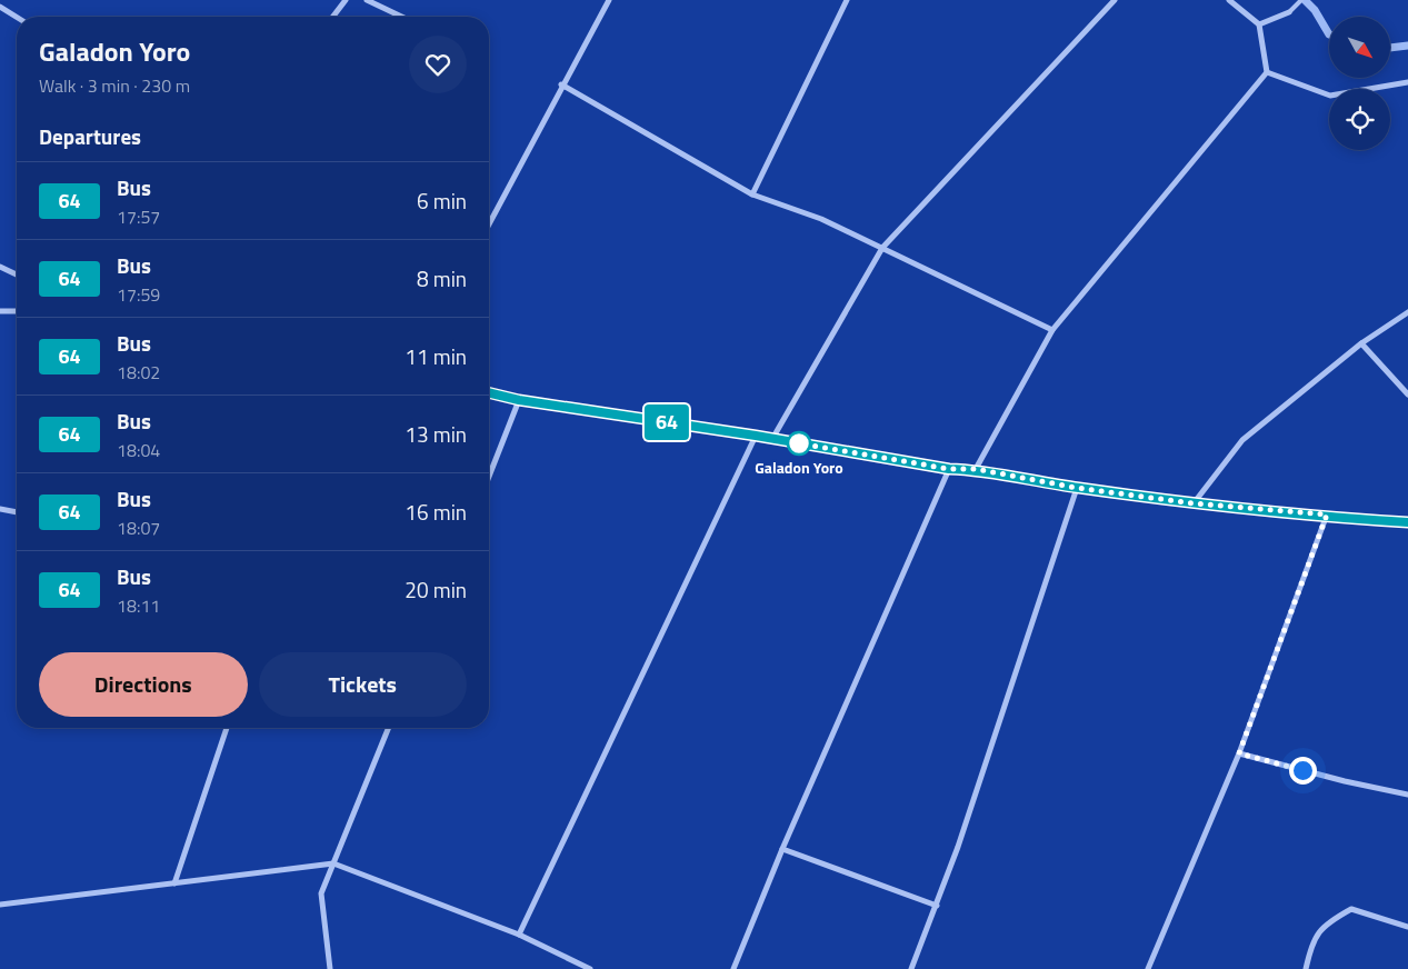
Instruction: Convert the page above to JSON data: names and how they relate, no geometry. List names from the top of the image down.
{
  "places": ["Galadon Yoro"],
  "lines": ["bus line 64"],
  "north": "bottom right",
  "page": {
    "on_map": "64",
    "heading": [
      ["Galadon Yoro", "Walk · 3 min · 230 m"],
      "Departures"
    ],
    "list": [
      {
        "mark": "64",
        "name": "Bus",
        "note": "17:57",
        "value": "6 min"
      },
      {
        "mark": "64",
        "name": "Bus",
        "note": "17:59",
        "value": "8 min"
      },
      {
        "mark": "64",
        "name": "Bus",
        "note": "18:02",
        "value": "11 min"
      },
      {
        "mark": "64",
        "name": "Bus",
        "note": "18:04",
        "value": "13 min"
      },
      {
        "mark": "64",
        "name": "Bus",
        "note": "18:07",
        "value": "16 min"
      },
      {
        "mark": "64",
        "name": "Bus",
        "note": "18:11",
        "value": "20 min"
      }
    ],
    "buttons": ["Directions", "Tickets"]
  }
}
